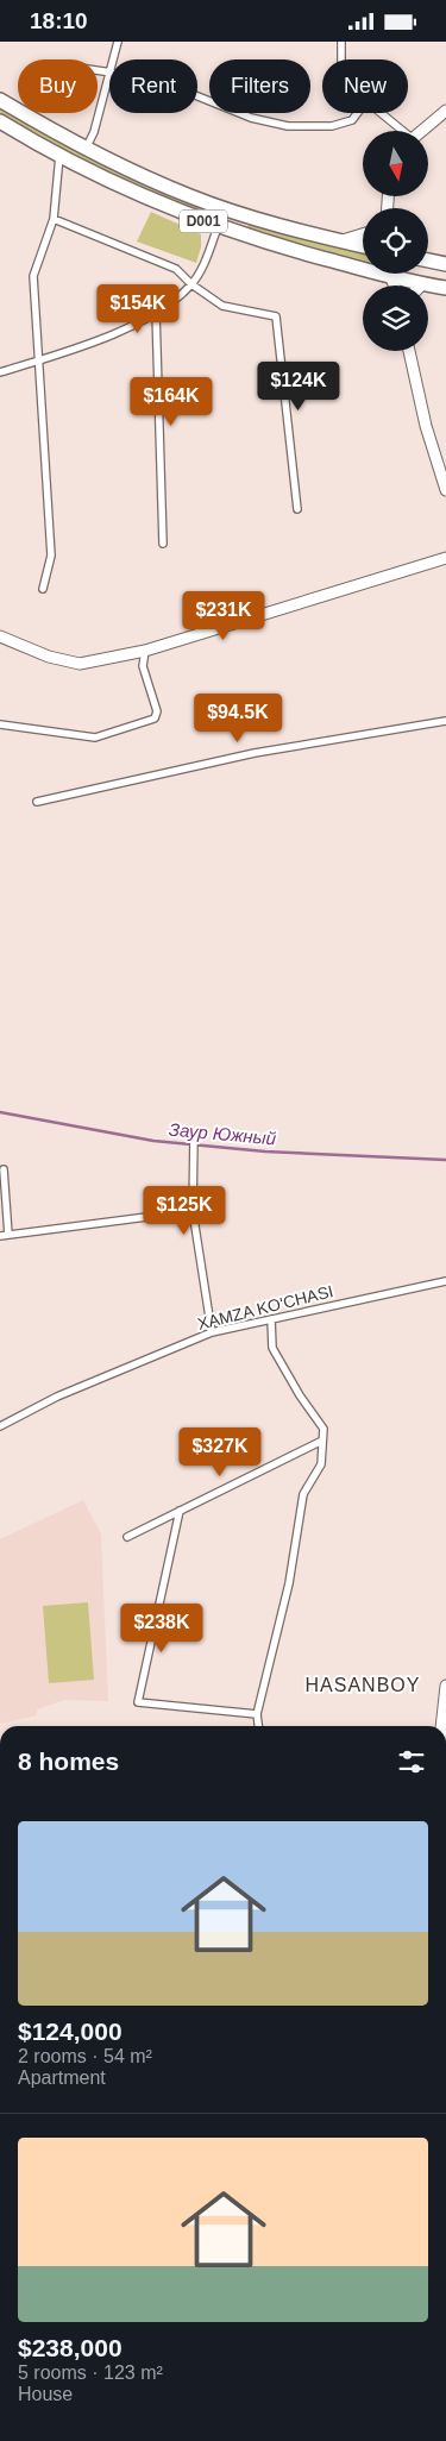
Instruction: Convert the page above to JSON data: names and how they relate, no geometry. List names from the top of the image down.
{
  "streets": {
    "highway": ["D001"],
    "street": ["XAMZA KO'CHASI"]
  },
  "districts": ["HASANBOY"],
  "water": ["Заур Южный"],
  "north": "bottom",
  "page": {
    "status": "18:10",
    "chip": [
      "Buy",
      "Rent",
      "Filters",
      "New"
    ],
    "price": [
      "$154K",
      "$124K",
      "$164K",
      "$231K",
      "$94.5K",
      "$125K",
      "$327K",
      "$238K"
    ],
    "heading": "8 homes",
    "list": [
      {
        "name": "$124,000",
        "note": "2 rooms · 54 m² · Apartment"
      },
      {
        "name": "$238,000",
        "note": "5 rooms · 123 m² · House"
      }
    ]
  }
}
